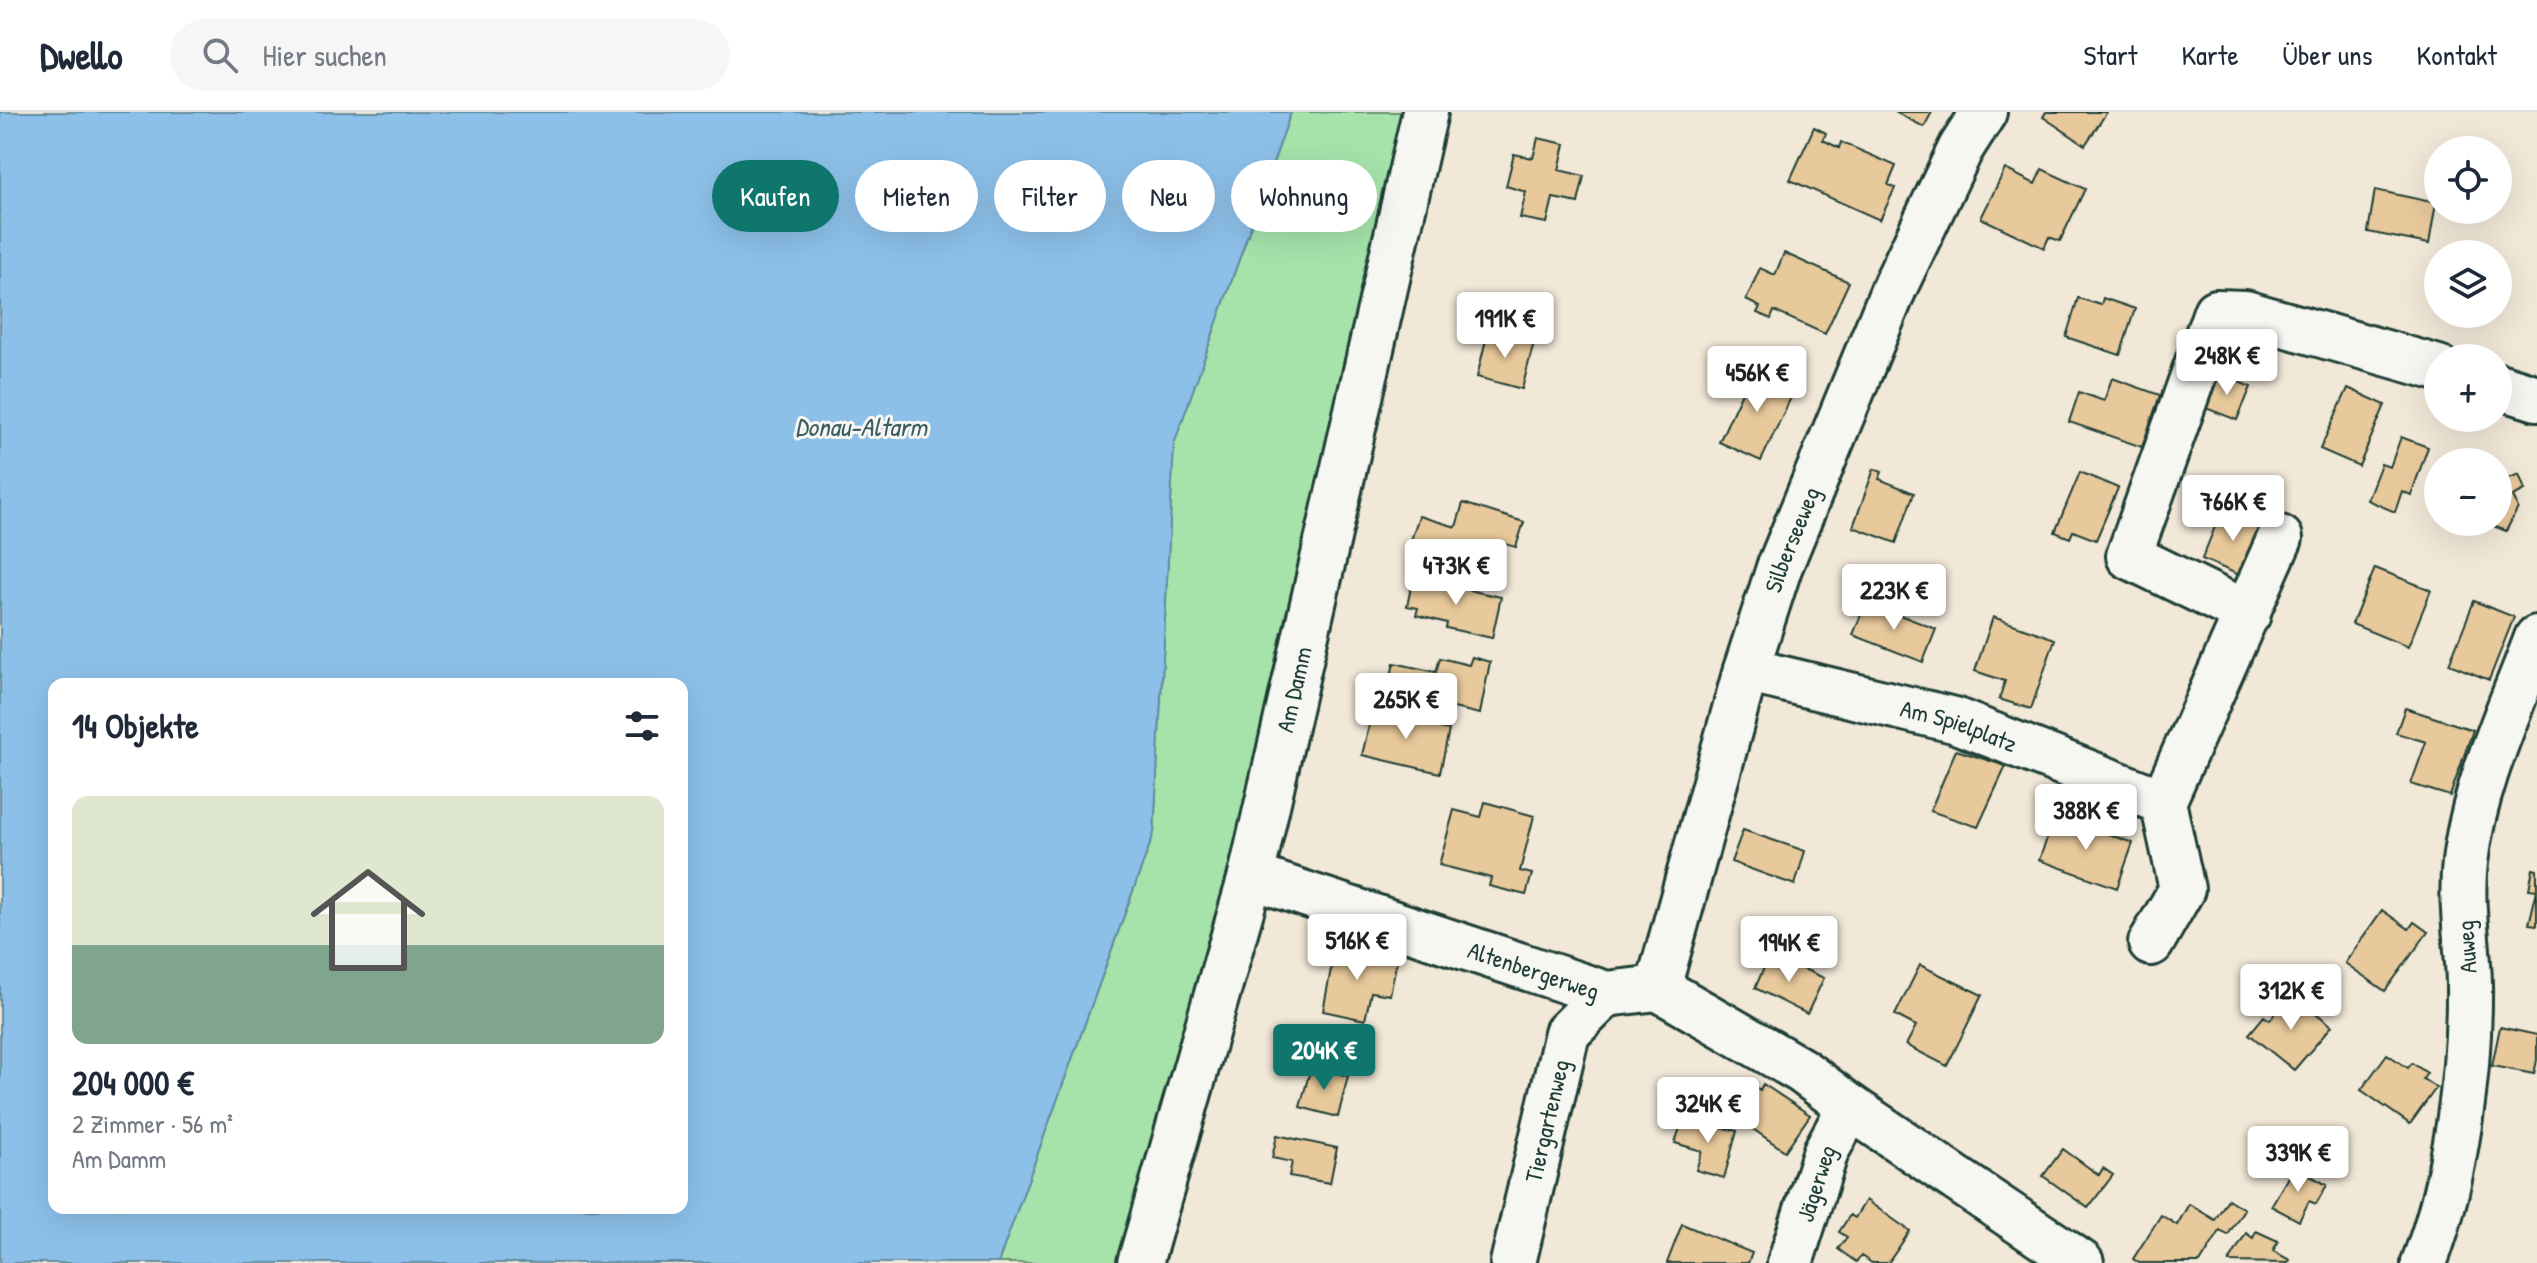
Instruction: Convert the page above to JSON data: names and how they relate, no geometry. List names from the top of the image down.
{
  "streets": {
    "street": [
      "Silberseeweg",
      "Am Damm",
      "Am Spielplatz",
      "Auweg",
      "Altenbergerweg",
      "Tiergartenweg",
      "Jägerweg"
    ]
  },
  "crossings": [
    ["Silberseeweg", "Am Spielplatz"],
    ["Silberseeweg", "Altenbergerweg"],
    ["Am Damm", "Altenbergerweg"],
    ["Altenbergerweg", "Tiergartenweg"]
  ],
  "water": ["Donau-Altarm"],
  "page": {
    "header": "Dwello",
    "search": "Hier suchen",
    "nav": [
      "Start",
      "Karte",
      "Über uns",
      "Kontakt"
    ],
    "map_buttons": ["+", "−"],
    "chip": [
      "Kaufen",
      "Mieten",
      "Filter",
      "Neu",
      "Wohnung"
    ],
    "price": [
      "191K €",
      "248K €",
      "456K €",
      "766K €",
      "473K €",
      "223K €",
      "265K €",
      "388K €",
      "516K €",
      "194K €",
      "312K €",
      "204K €",
      "324K €",
      "339K €"
    ],
    "heading": "14 Objekte",
    "list": [
      {
        "name": "204 000 €",
        "note": "2 Zimmer · 56 m² · Am Damm"
      }
    ]
  }
}
